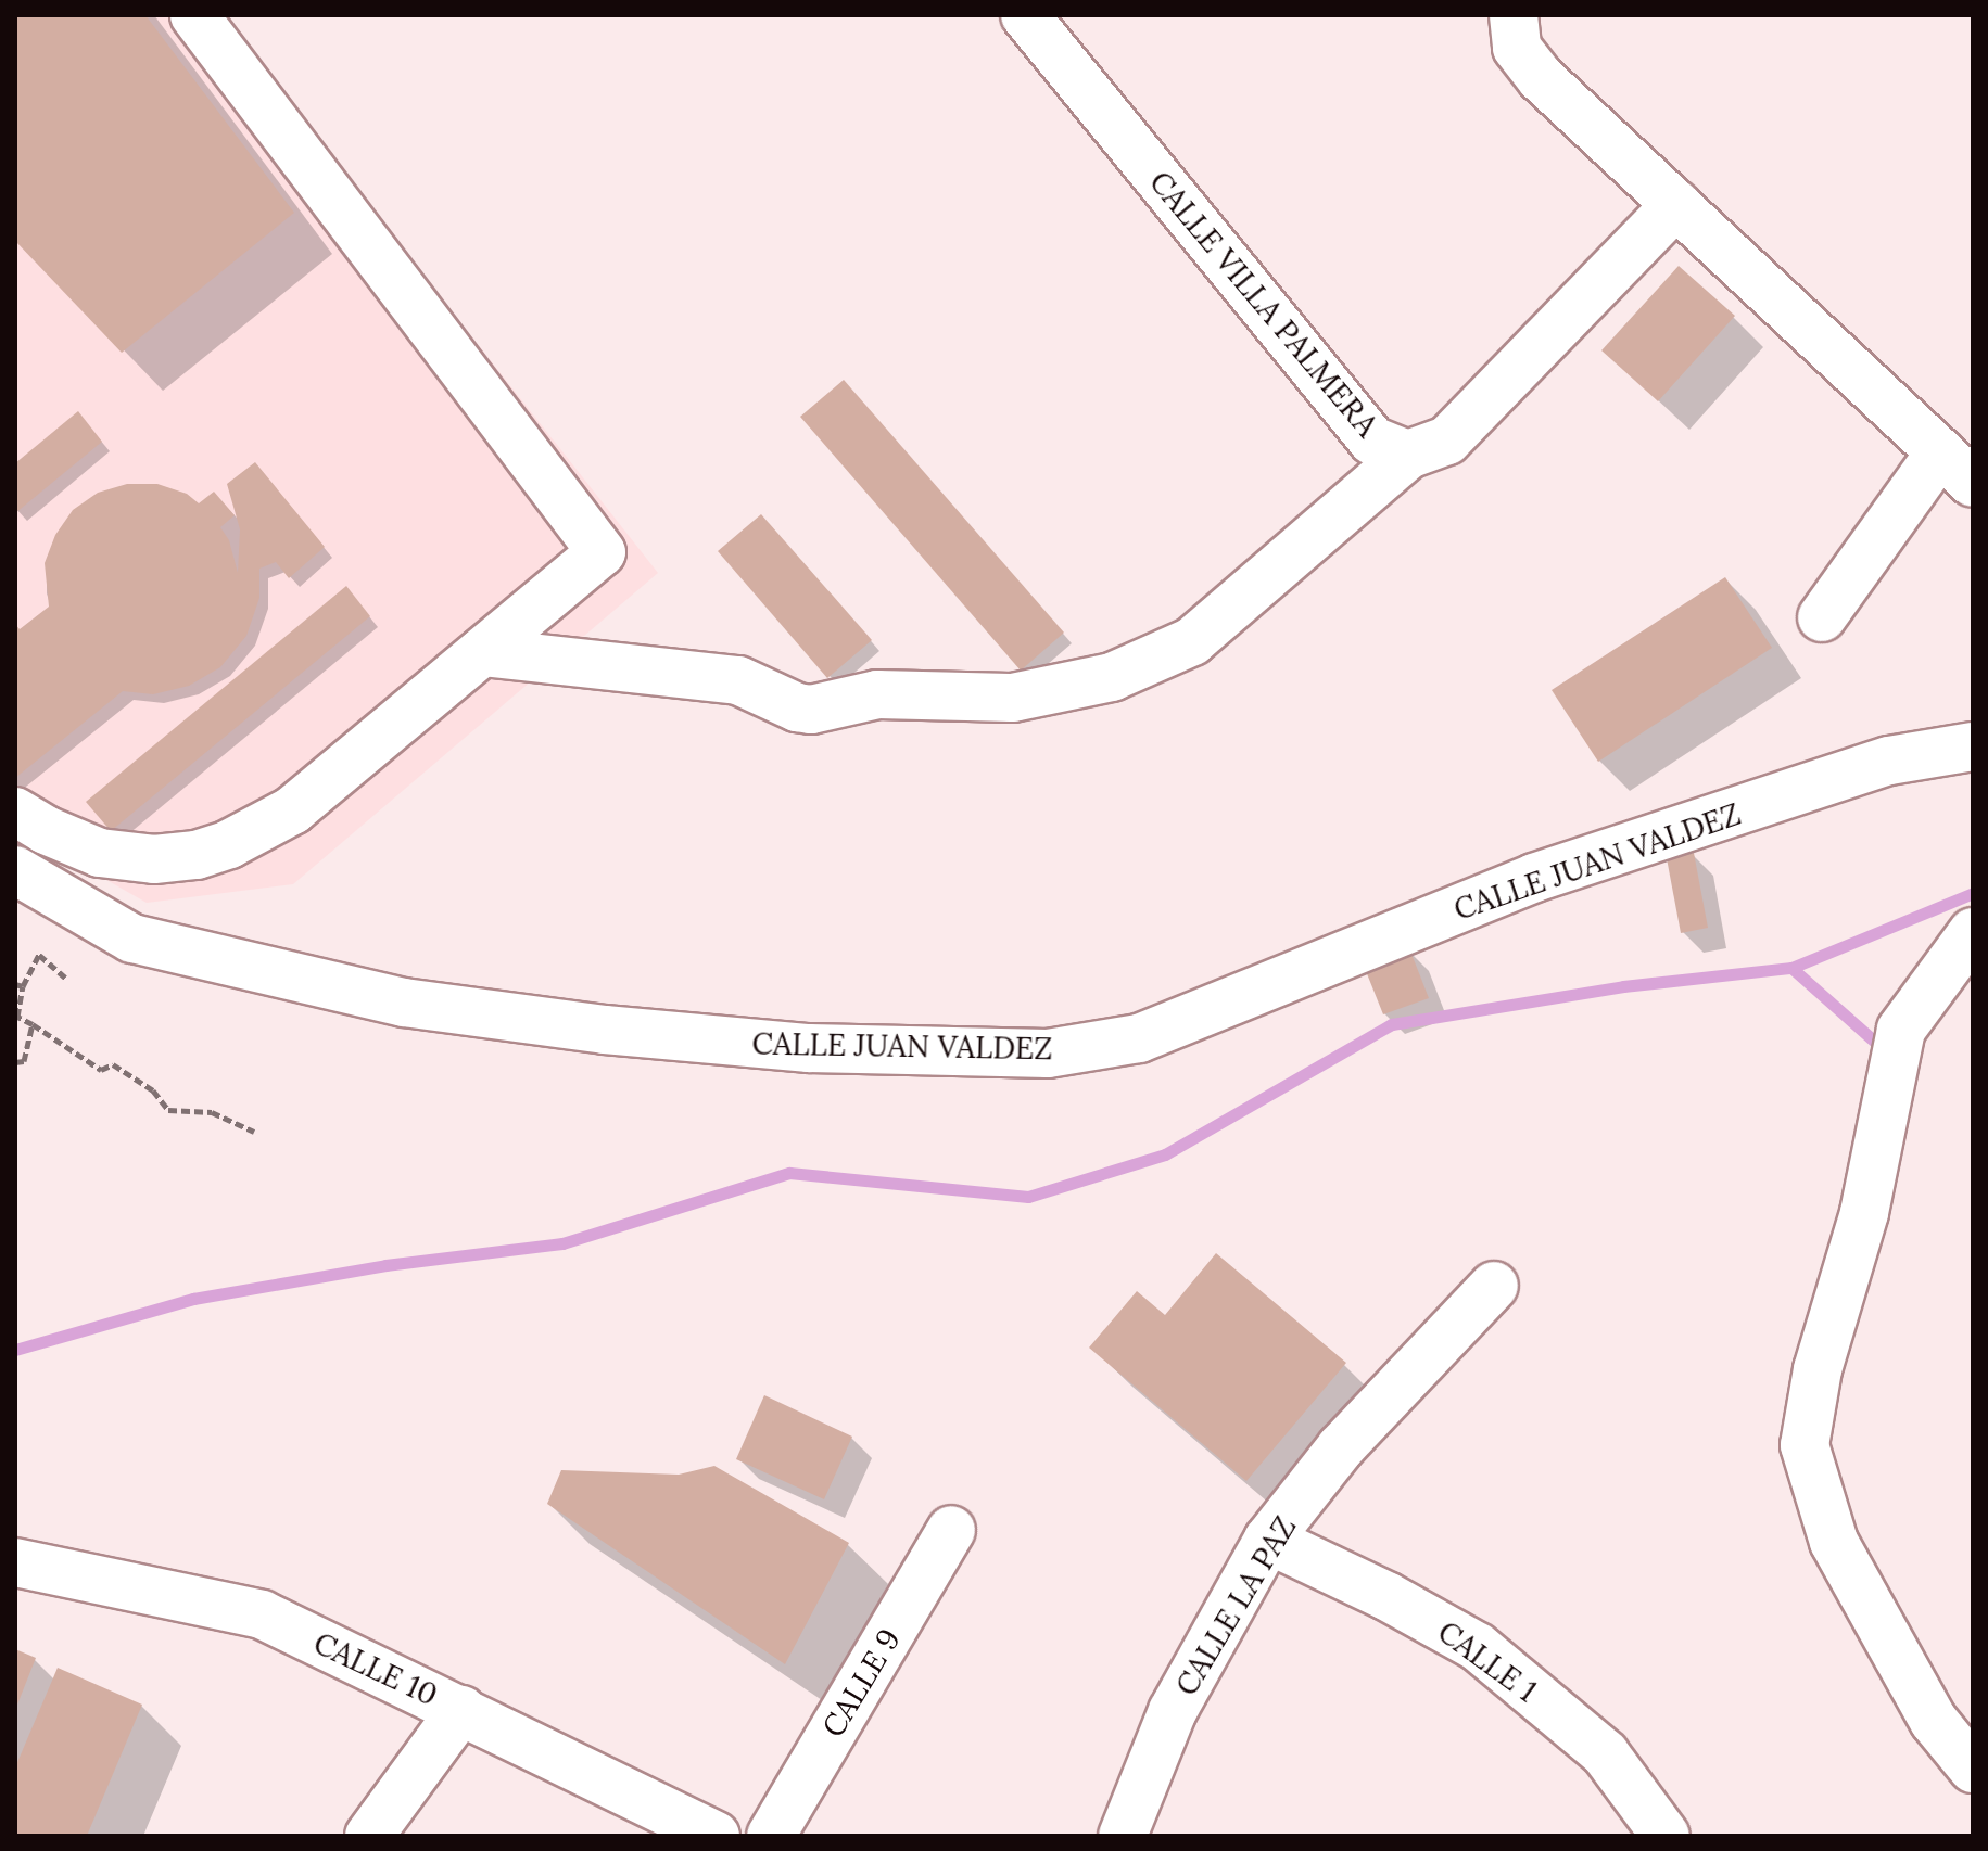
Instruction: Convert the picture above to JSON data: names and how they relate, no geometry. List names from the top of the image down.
{
  "streets": {
    "street": [
      "CALLE VILLA PALMERA",
      "CALLE JUAN VALDEZ",
      "CALLE LA PAZ",
      "CALLE 1",
      "CALLE 10",
      "CALLE 9"
    ]
  },
  "crossings": [
    ["CALLE LA PAZ", "CALLE 1"]
  ]
}
